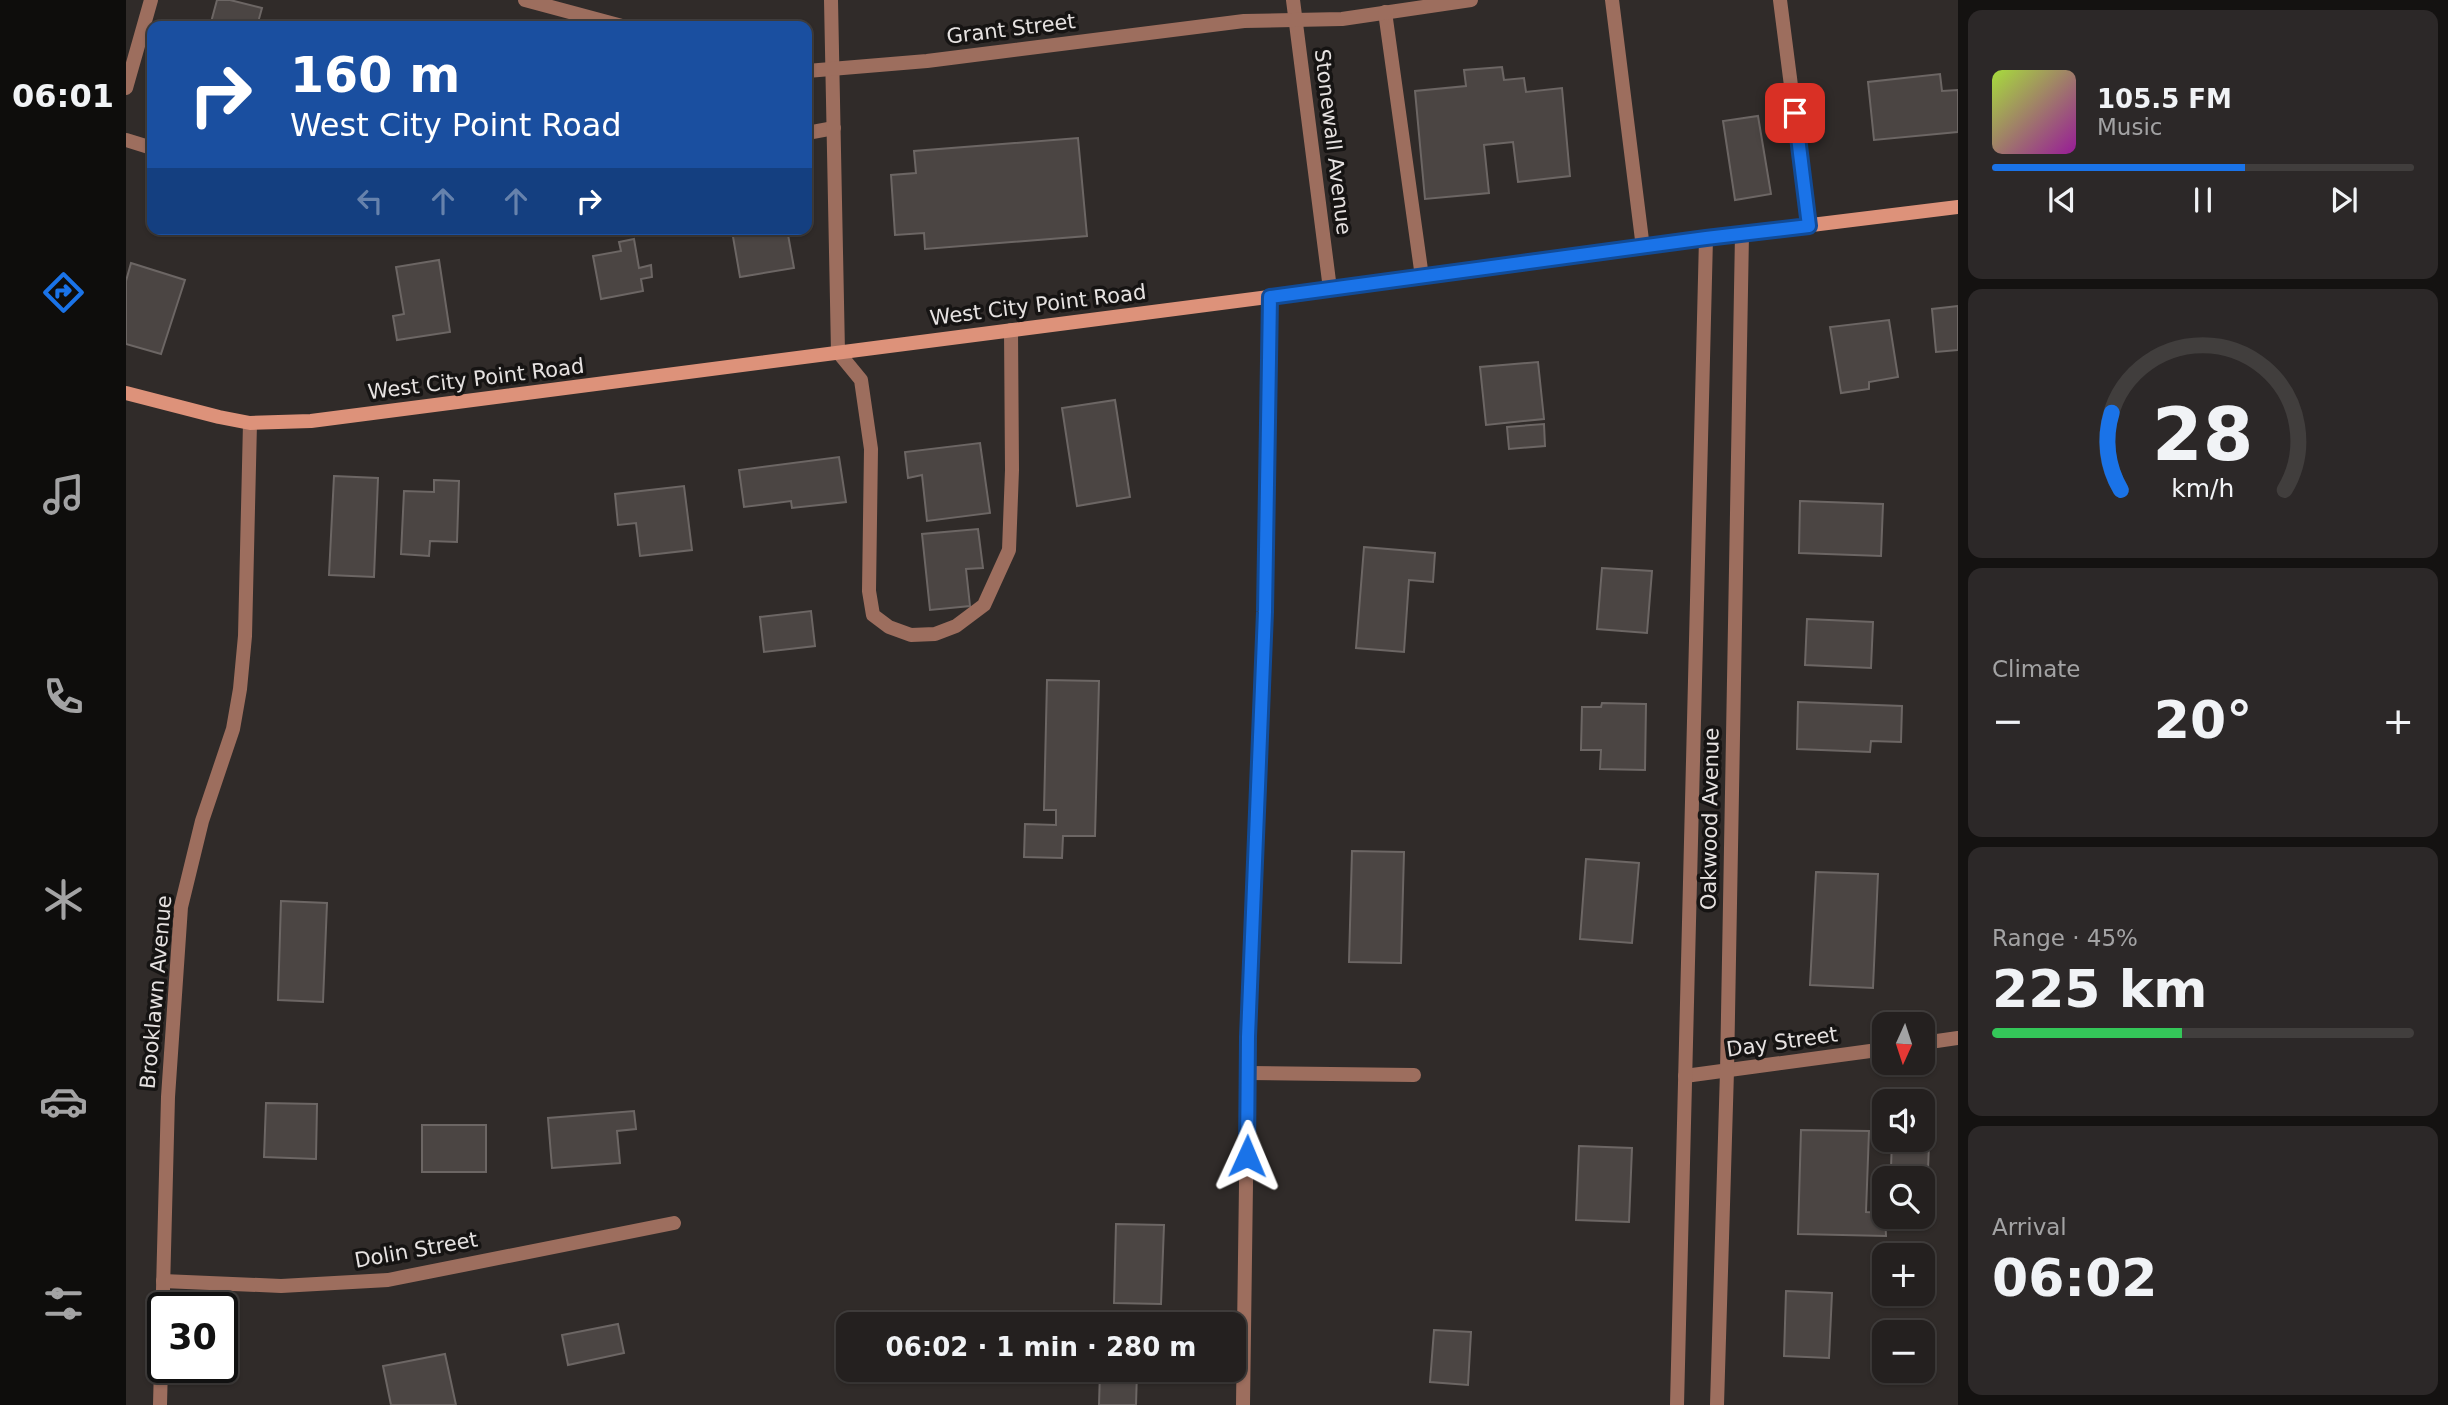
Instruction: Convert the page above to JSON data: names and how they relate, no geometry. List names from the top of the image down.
{
  "streets": {
    "street": [
      "Grant Street",
      "Stonewall Avenue",
      "West City Point Road",
      "Oakwood Avenue",
      "Brooklawn Avenue",
      "Day Street",
      "Dolin Street"
    ]
  },
  "crossings": [
    ["Grant Street", "Stonewall Avenue"],
    ["Stonewall Avenue", "West City Point Road"],
    ["West City Point Road", "Oakwood Avenue"],
    ["West City Point Road", "Brooklawn Avenue"],
    ["Oakwood Avenue", "Day Street"],
    ["Brooklawn Avenue", "Dolin Street"]
  ],
  "north": "bottom",
  "page": {
    "tabs": "06:01",
    "turn": ["160 m", "West City Point Road"],
    "song": ["105.5 FM", "Music"],
    "tile": [
      "Climate",
      ["Range · 45%", "225 km"],
      ["Arrival", "06:02"]
    ],
    "heat": ["−", "20°", "+"],
    "map_buttons": ["+", "−"],
    "limit": "30",
    "trip": "06:02 · 1 min · 280 m",
    "gauge": ["28", "km/h"]
  }
}
